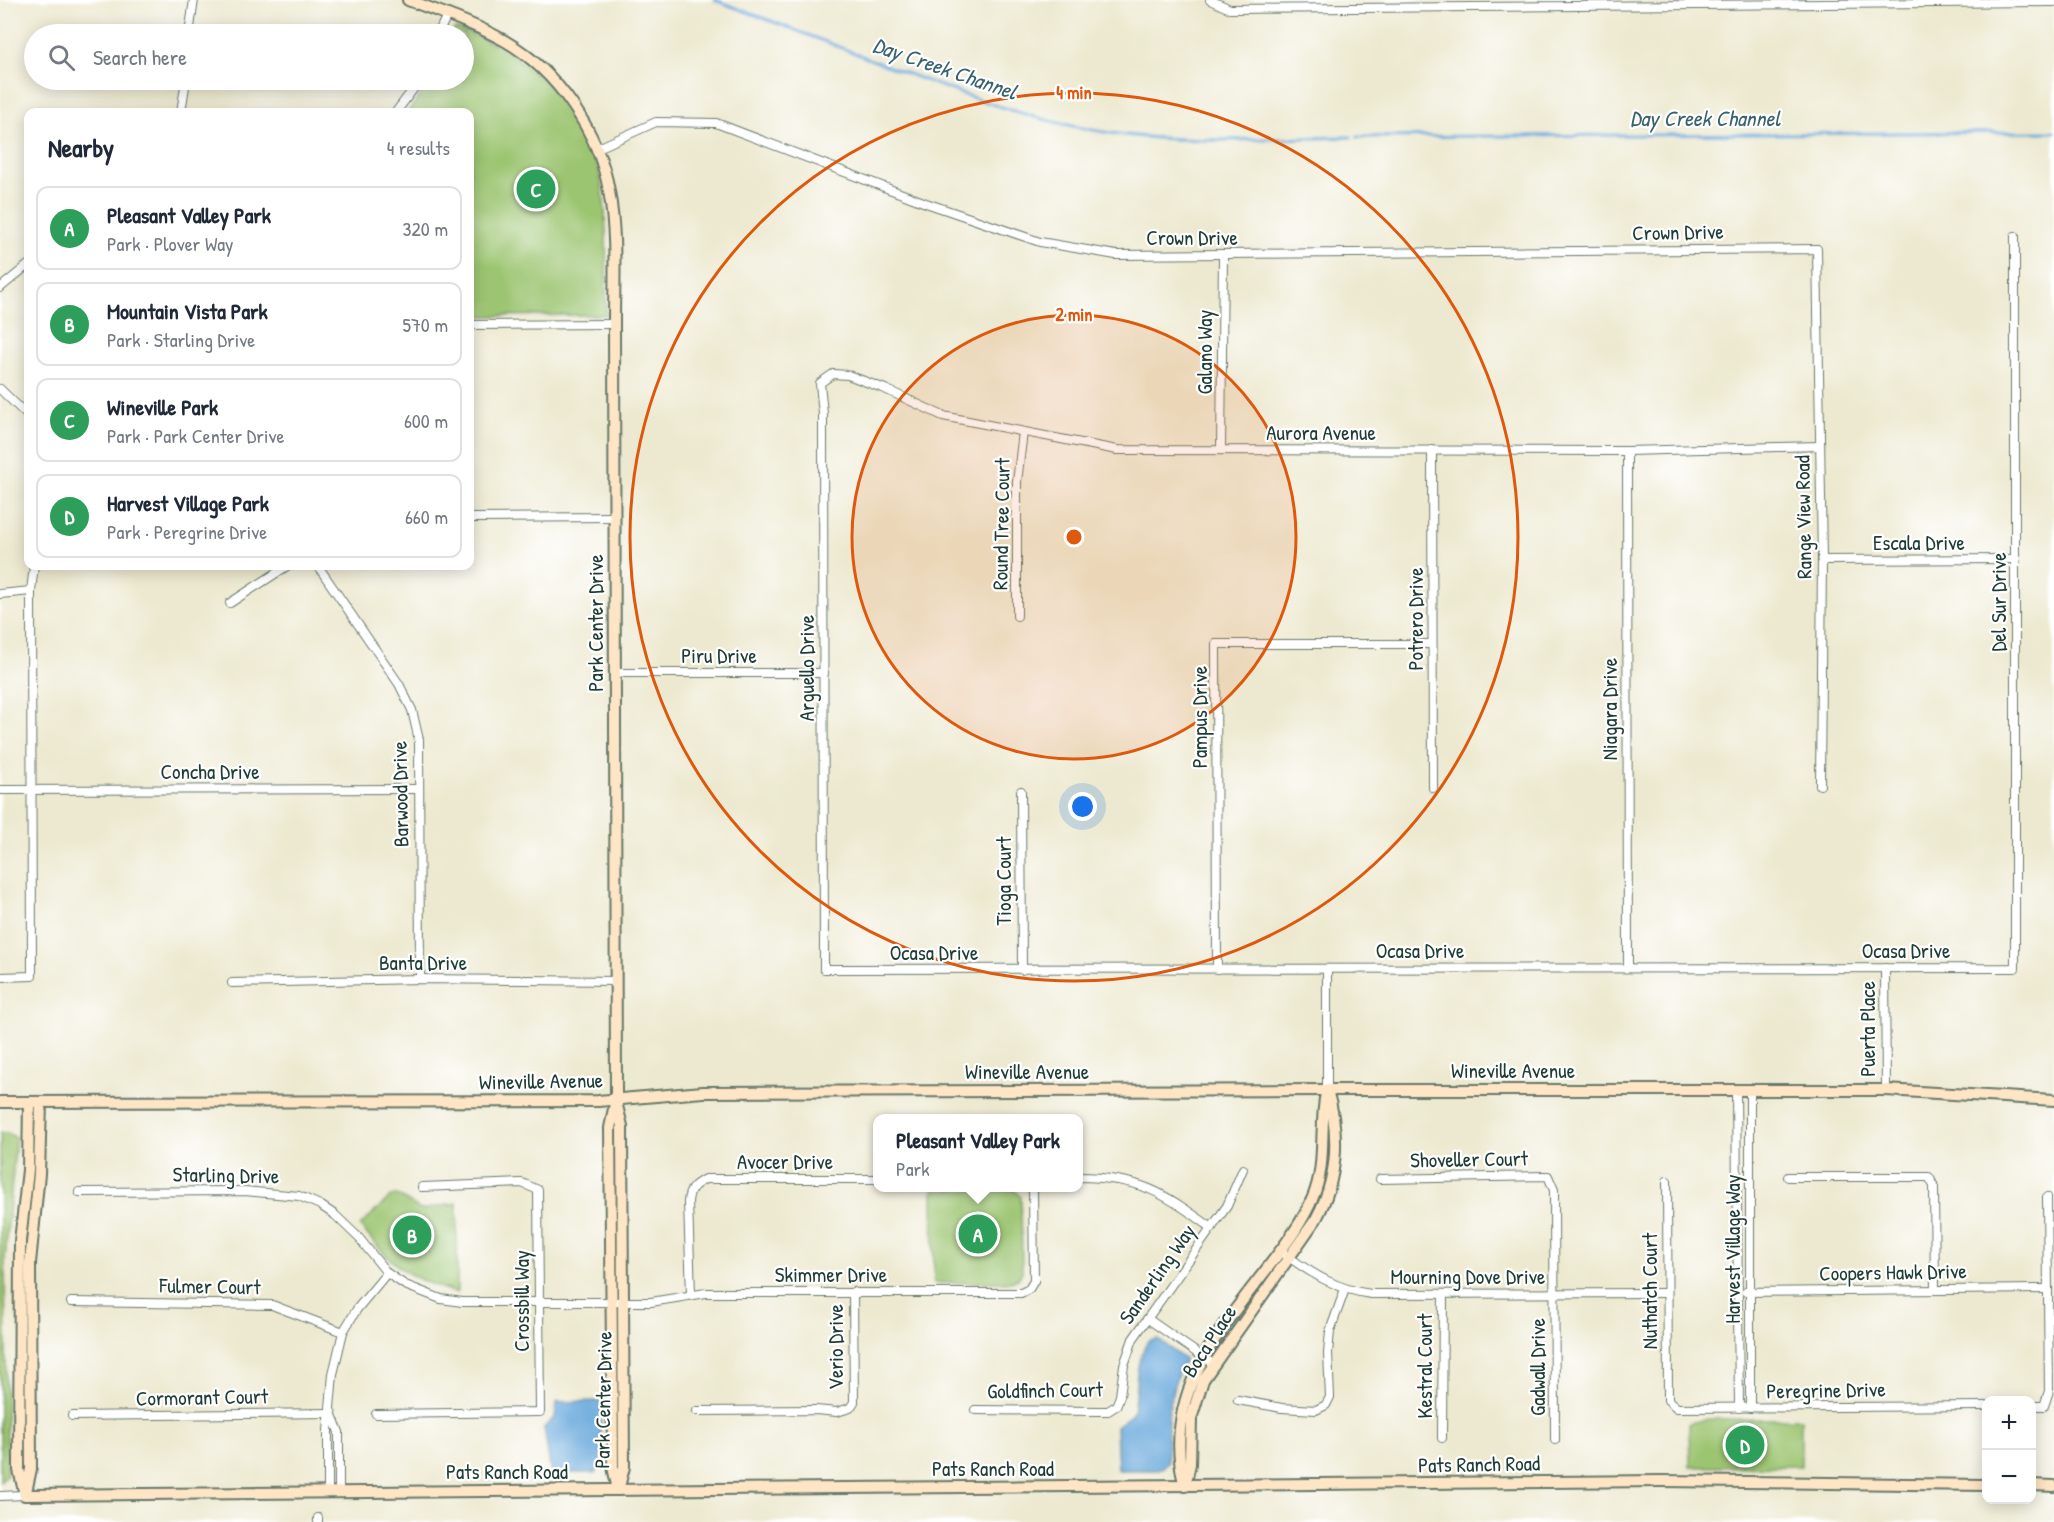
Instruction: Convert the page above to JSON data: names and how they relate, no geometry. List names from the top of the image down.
{
  "streets": {
    "street": [
      "Crown Drive",
      "Galano Way",
      "Aurora Avenue",
      "Range View Road",
      "Round Tree Court",
      "Escala Drive",
      "Del Sur Drive",
      "Potrero Drive",
      "Park Center Drive",
      "Piru Drive",
      "Arguello Drive",
      "Niagara Drive",
      "Pampus Drive",
      "Concha Drive",
      "Barwood Drive",
      "Tioga Court",
      "Ocasa Drive",
      "Banta Drive",
      "Puerta Place",
      "Wineville Avenue",
      "Shoveller Court",
      "Avocer Drive",
      "Starling Drive",
      "Harvest Village Way",
      "Coopers Hawk Drive",
      "Skimmer Drive",
      "Sanderling Way",
      "Mourning Dove Drive",
      "Fulmer Court",
      "Nuthatch Court",
      "Crossbill Way",
      "Boca Place",
      "Verio Drive",
      "Kestral Court",
      "Gadwall Drive",
      "Goldfinch Court",
      "Peregrine Drive",
      "Cormorant Court",
      "Pats Ranch Road"
    ]
  },
  "crossings": [
    ["Crown Drive", "Galano Way"],
    ["Crown Drive", "Range View Road"],
    ["Crown Drive", "Park Center Drive"],
    ["Galano Way", "Aurora Avenue"],
    ["Aurora Avenue", "Range View Road"],
    ["Aurora Avenue", "Round Tree Court"],
    ["Aurora Avenue", "Potrero Drive"],
    ["Aurora Avenue", "Arguello Drive"],
    ["Aurora Avenue", "Niagara Drive"],
    ["Range View Road", "Escala Drive"],
    ["Escala Drive", "Del Sur Drive"],
    ["Del Sur Drive", "Ocasa Drive"],
    ["Potrero Drive", "Pampus Drive"],
    ["Park Center Drive", "Piru Drive"],
    ["Park Center Drive", "Banta Drive"],
    ["Park Center Drive", "Wineville Avenue"],
    ["Park Center Drive", "Starling Drive"],
    ["Park Center Drive", "Skimmer Drive"],
    ["Park Center Drive", "Pats Ranch Road"],
    ["Piru Drive", "Arguello Drive"],
    ["Arguello Drive", "Ocasa Drive"],
    ["Niagara Drive", "Ocasa Drive"],
    ["Pampus Drive", "Ocasa Drive"],
    ["Concha Drive", "Barwood Drive"],
    ["Barwood Drive", "Banta Drive"],
    ["Tioga Court", "Ocasa Drive"],
    ["Ocasa Drive", "Puerta Place"],
    ["Ocasa Drive", "Boca Place"],
    ["Puerta Place", "Wineville Avenue"],
    ["Wineville Avenue", "Harvest Village Way"],
    ["Wineville Avenue", "Boca Place"],
    ["Shoveller Court", "Mourning Dove Drive"],
    ["Shoveller Court", "Gadwall Drive"],
    ["Avocer Drive", "Skimmer Drive"],
    ["Starling Drive", "Skimmer Drive"],
    ["Starling Drive", "Crossbill Way"],
    ["Harvest Village Way", "Coopers Hawk Drive"],
    ["Harvest Village Way", "Peregrine Drive"],
    ["Skimmer Drive", "Verio Drive"],
    ["Sanderling Way", "Goldfinch Court"],
    ["Mourning Dove Drive", "Nuthatch Court"],
    ["Mourning Dove Drive", "Boca Place"],
    ["Mourning Dove Drive", "Kestral Court"],
    ["Mourning Dove Drive", "Gadwall Drive"],
    ["Nuthatch Court", "Peregrine Drive"],
    ["Boca Place", "Pats Ranch Road"]
  ],
  "water": ["Day Creek Channel"],
  "page": {
    "search": "Search here",
    "heading": ["Nearby", "4 results"],
    "pins": [
      "C",
      "A",
      "B",
      "D"
    ],
    "list": [
      {
        "mark": "A",
        "name": "Pleasant Valley Park",
        "note": "Park · Plover Way",
        "value": "320 m"
      },
      {
        "mark": "B",
        "name": "Mountain Vista Park",
        "note": "Park · Starling Drive",
        "value": "570 m"
      },
      {
        "mark": "C",
        "name": "Wineville Park",
        "note": "Park · Park Center Drive",
        "value": "600 m"
      },
      {
        "mark": "D",
        "name": "Harvest Village Park",
        "note": "Park · Peregrine Drive",
        "value": "660 m"
      }
    ],
    "popup": ["Pleasant Valley Park", "Park"],
    "map_buttons": ["+", "−"]
  },
  "rings": ["4 min", "2 min"]
}
